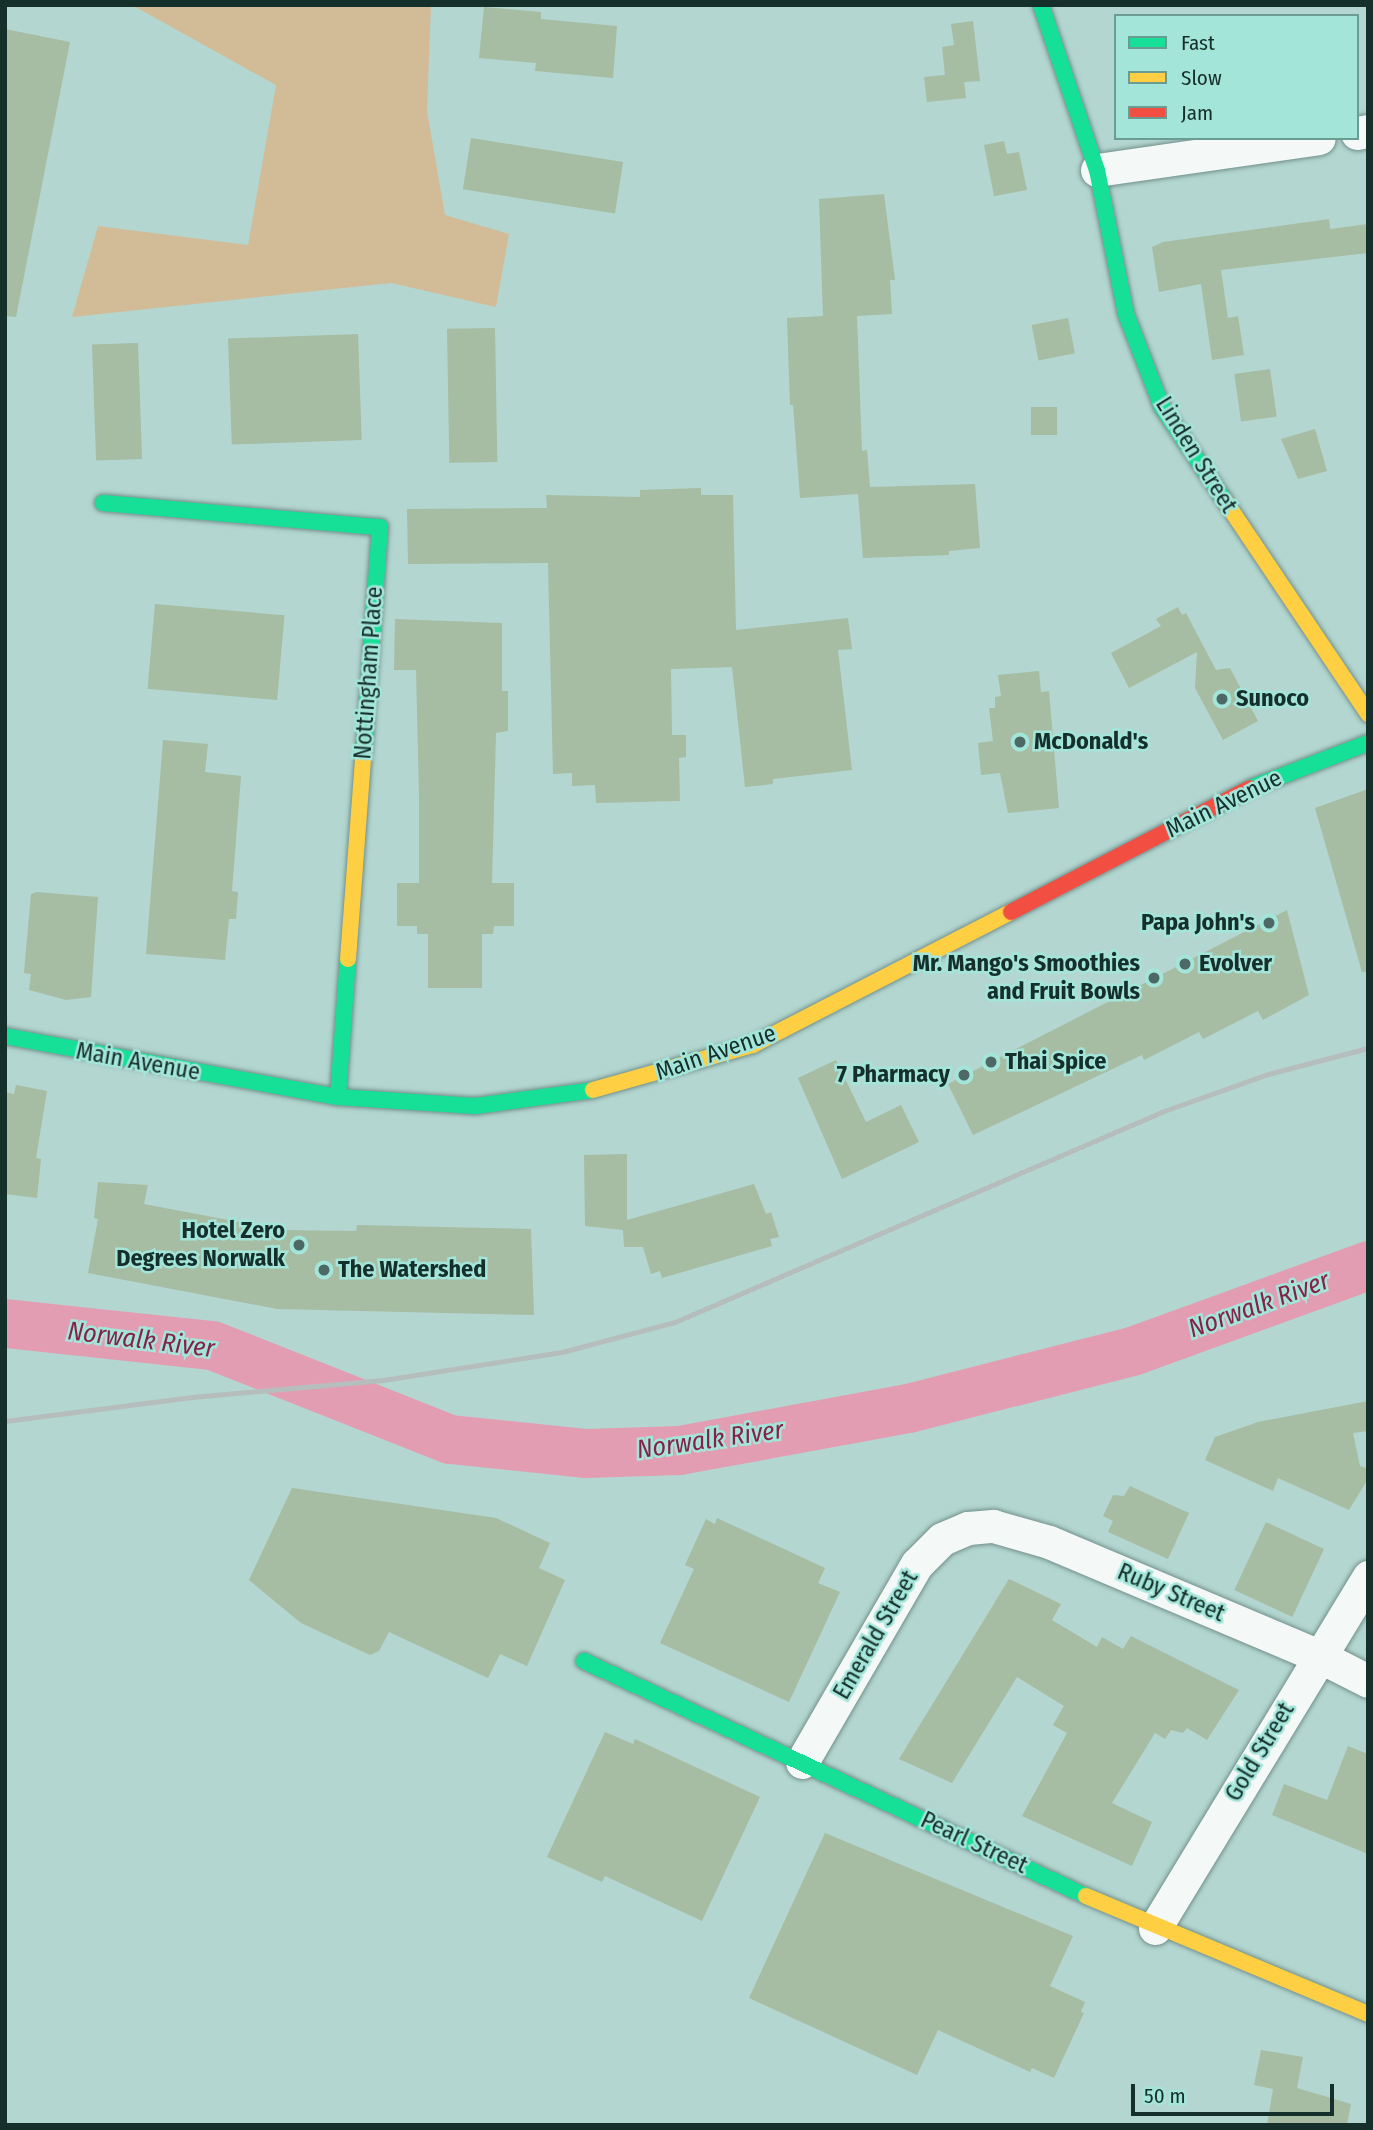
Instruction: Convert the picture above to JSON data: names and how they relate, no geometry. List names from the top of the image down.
{
  "streets": {
    "street": [
      "Linden Street",
      "Nottingham Place",
      "Main Avenue",
      "Ruby Street",
      "Emerald Street",
      "Gold Street",
      "Pearl Street"
    ]
  },
  "crossings": [
    ["Nottingham Place", "Main Avenue"],
    ["Ruby Street", "Emerald Street"],
    ["Ruby Street", "Gold Street"],
    ["Emerald Street", "Pearl Street"],
    ["Gold Street", "Pearl Street"]
  ],
  "water": ["Norwalk River"],
  "places": [
    "Sunoco",
    "McDonald's",
    "Papa John's",
    "Evolver",
    "Mr. Mango's Smoothies and Fruit Bowls",
    "Thai Spice",
    "7 Pharmacy",
    "Hotel Zero Degrees Norwalk",
    "The Watershed"
  ],
  "legend": ["Fast", "Slow", "Jam"],
  "scale_bar": "50 m"
}
